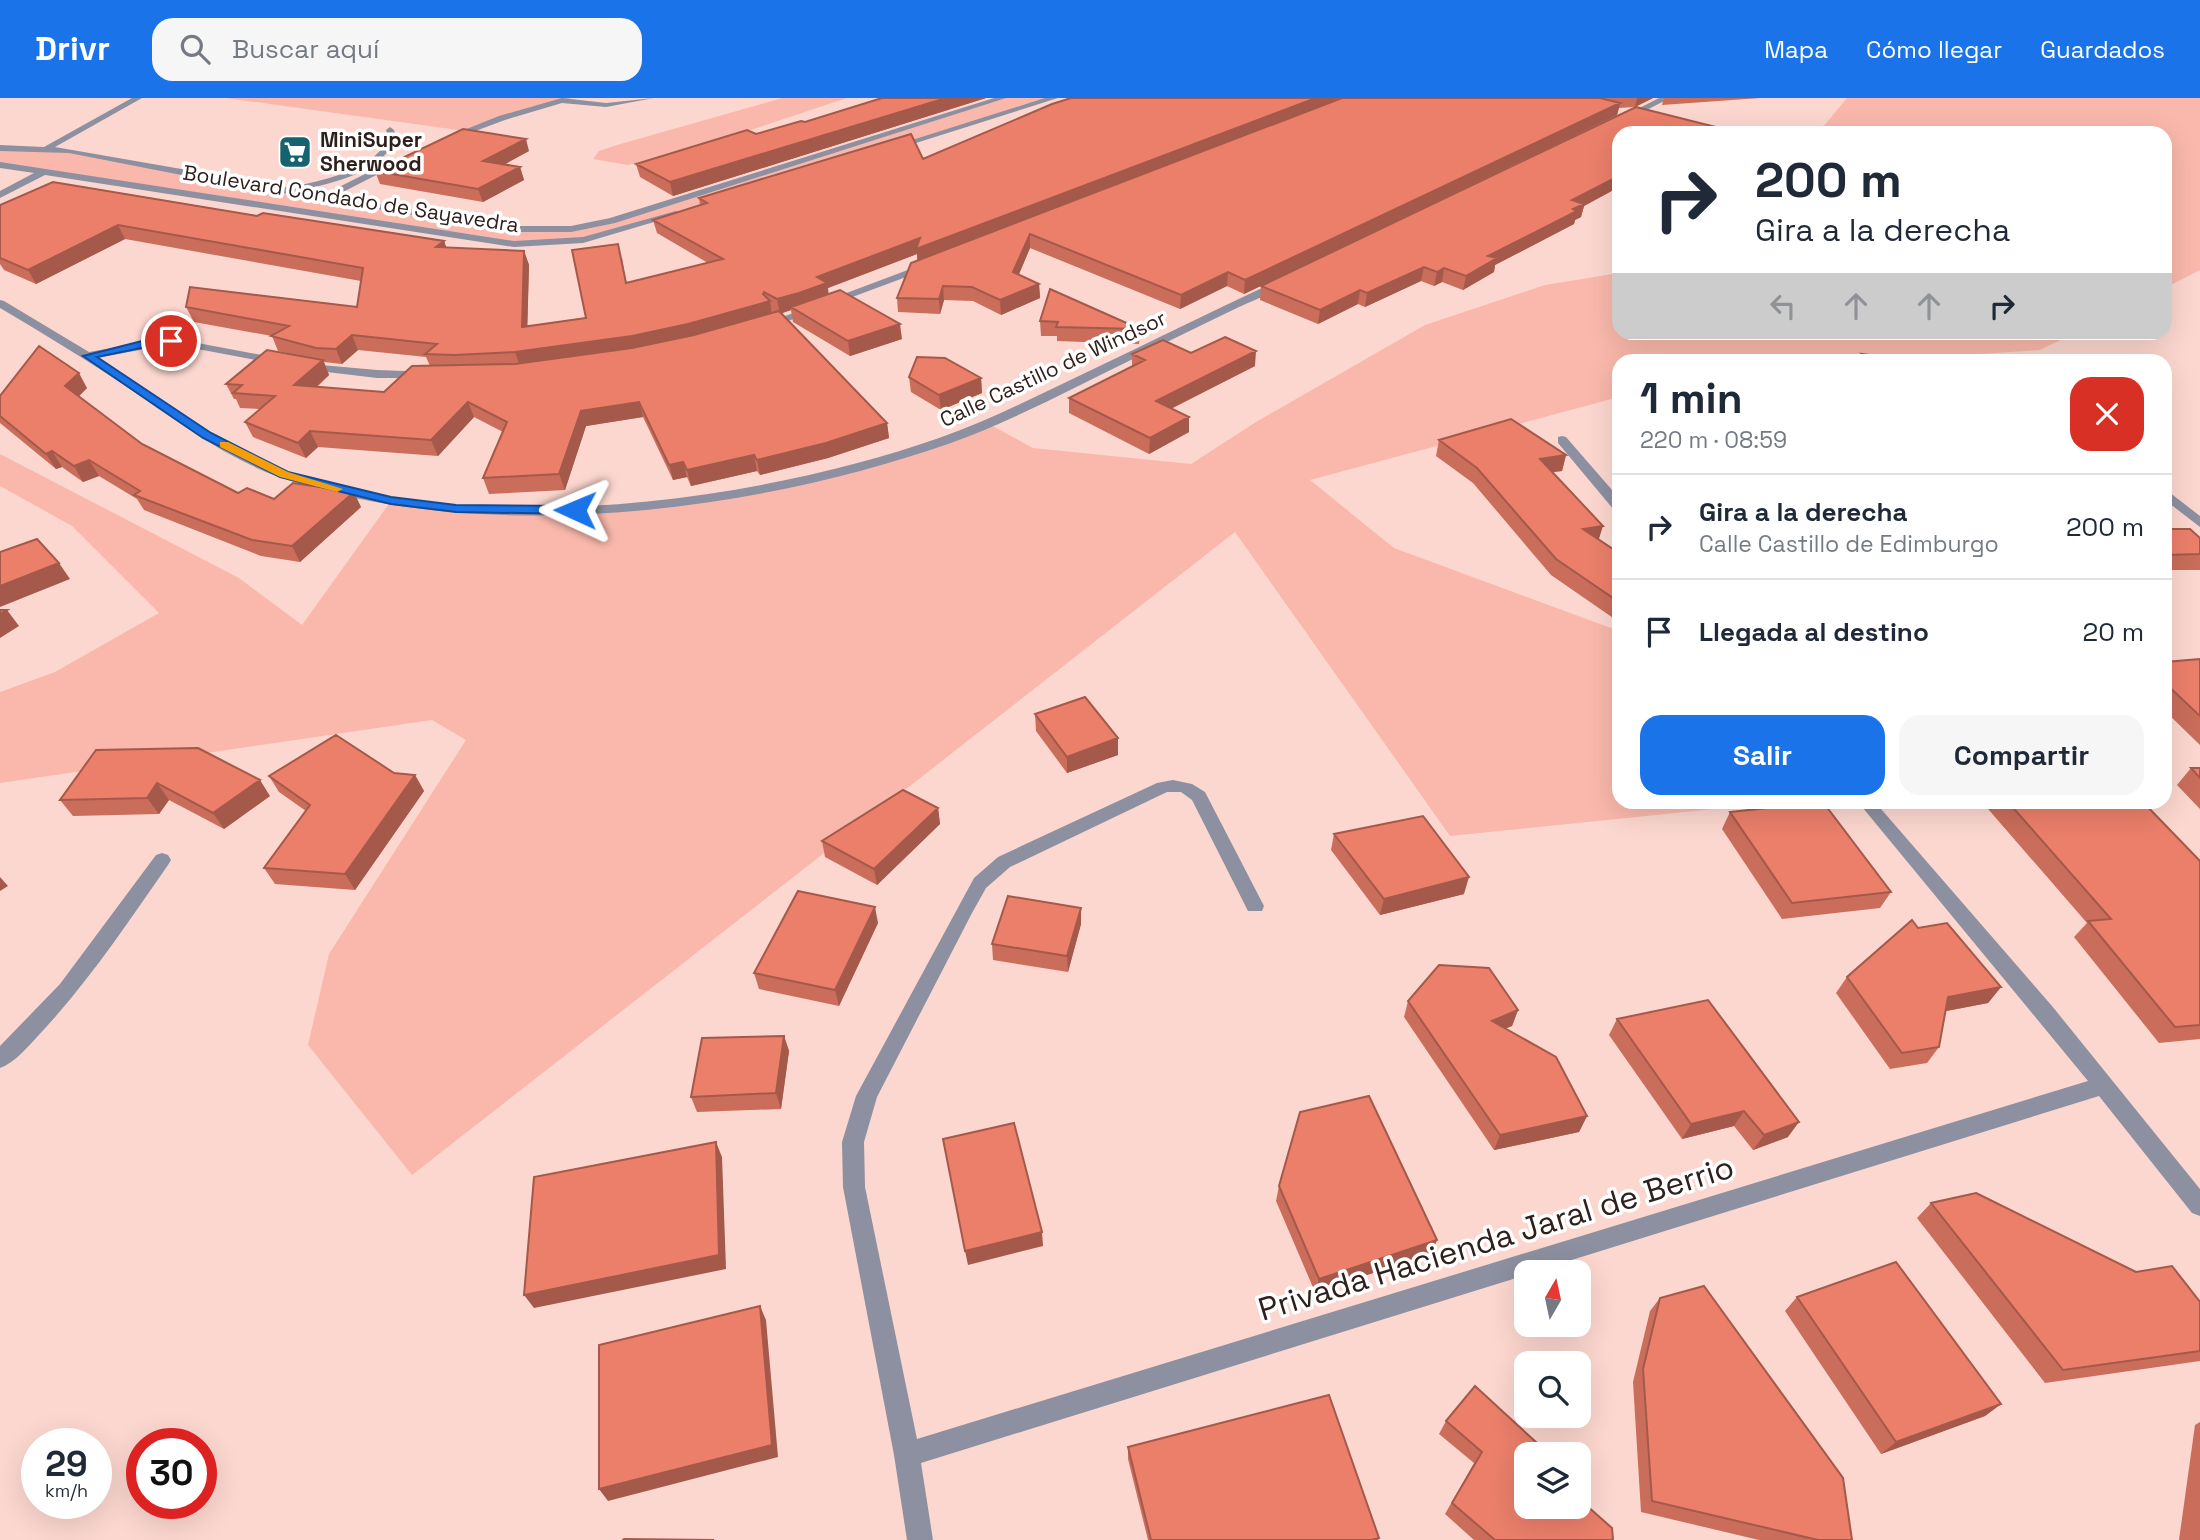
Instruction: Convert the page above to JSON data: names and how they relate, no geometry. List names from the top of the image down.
{
  "streets": {
    "street": ["Boulevard Condado de Sayavedra", "Calle Castillo de Windsor", "Privada Hacienda Jaral de Berrio"]
  },
  "places": {
    "supermarket": ["MiniSuper Sherwood"]
  },
  "north": "top",
  "page": {
    "header": "Drivr",
    "search": "Buscar aquí",
    "nav": ["Mapa", "Cómo llegar", "Guardados"],
    "turn": ["200 m", "Gira a la derecha"],
    "heading": ["1 min", "220 m · 08:59"],
    "list": [
      {
        "name": "Gira a la derecha",
        "note": "Calle Castillo de Edimburgo",
        "value": "200 m"
      },
      {
        "name": "Llegada al destino",
        "value": "20 m"
      }
    ],
    "buttons": ["Salir", "Compartir"],
    "speed": "29 km/h",
    "limit": "30"
  }
}
